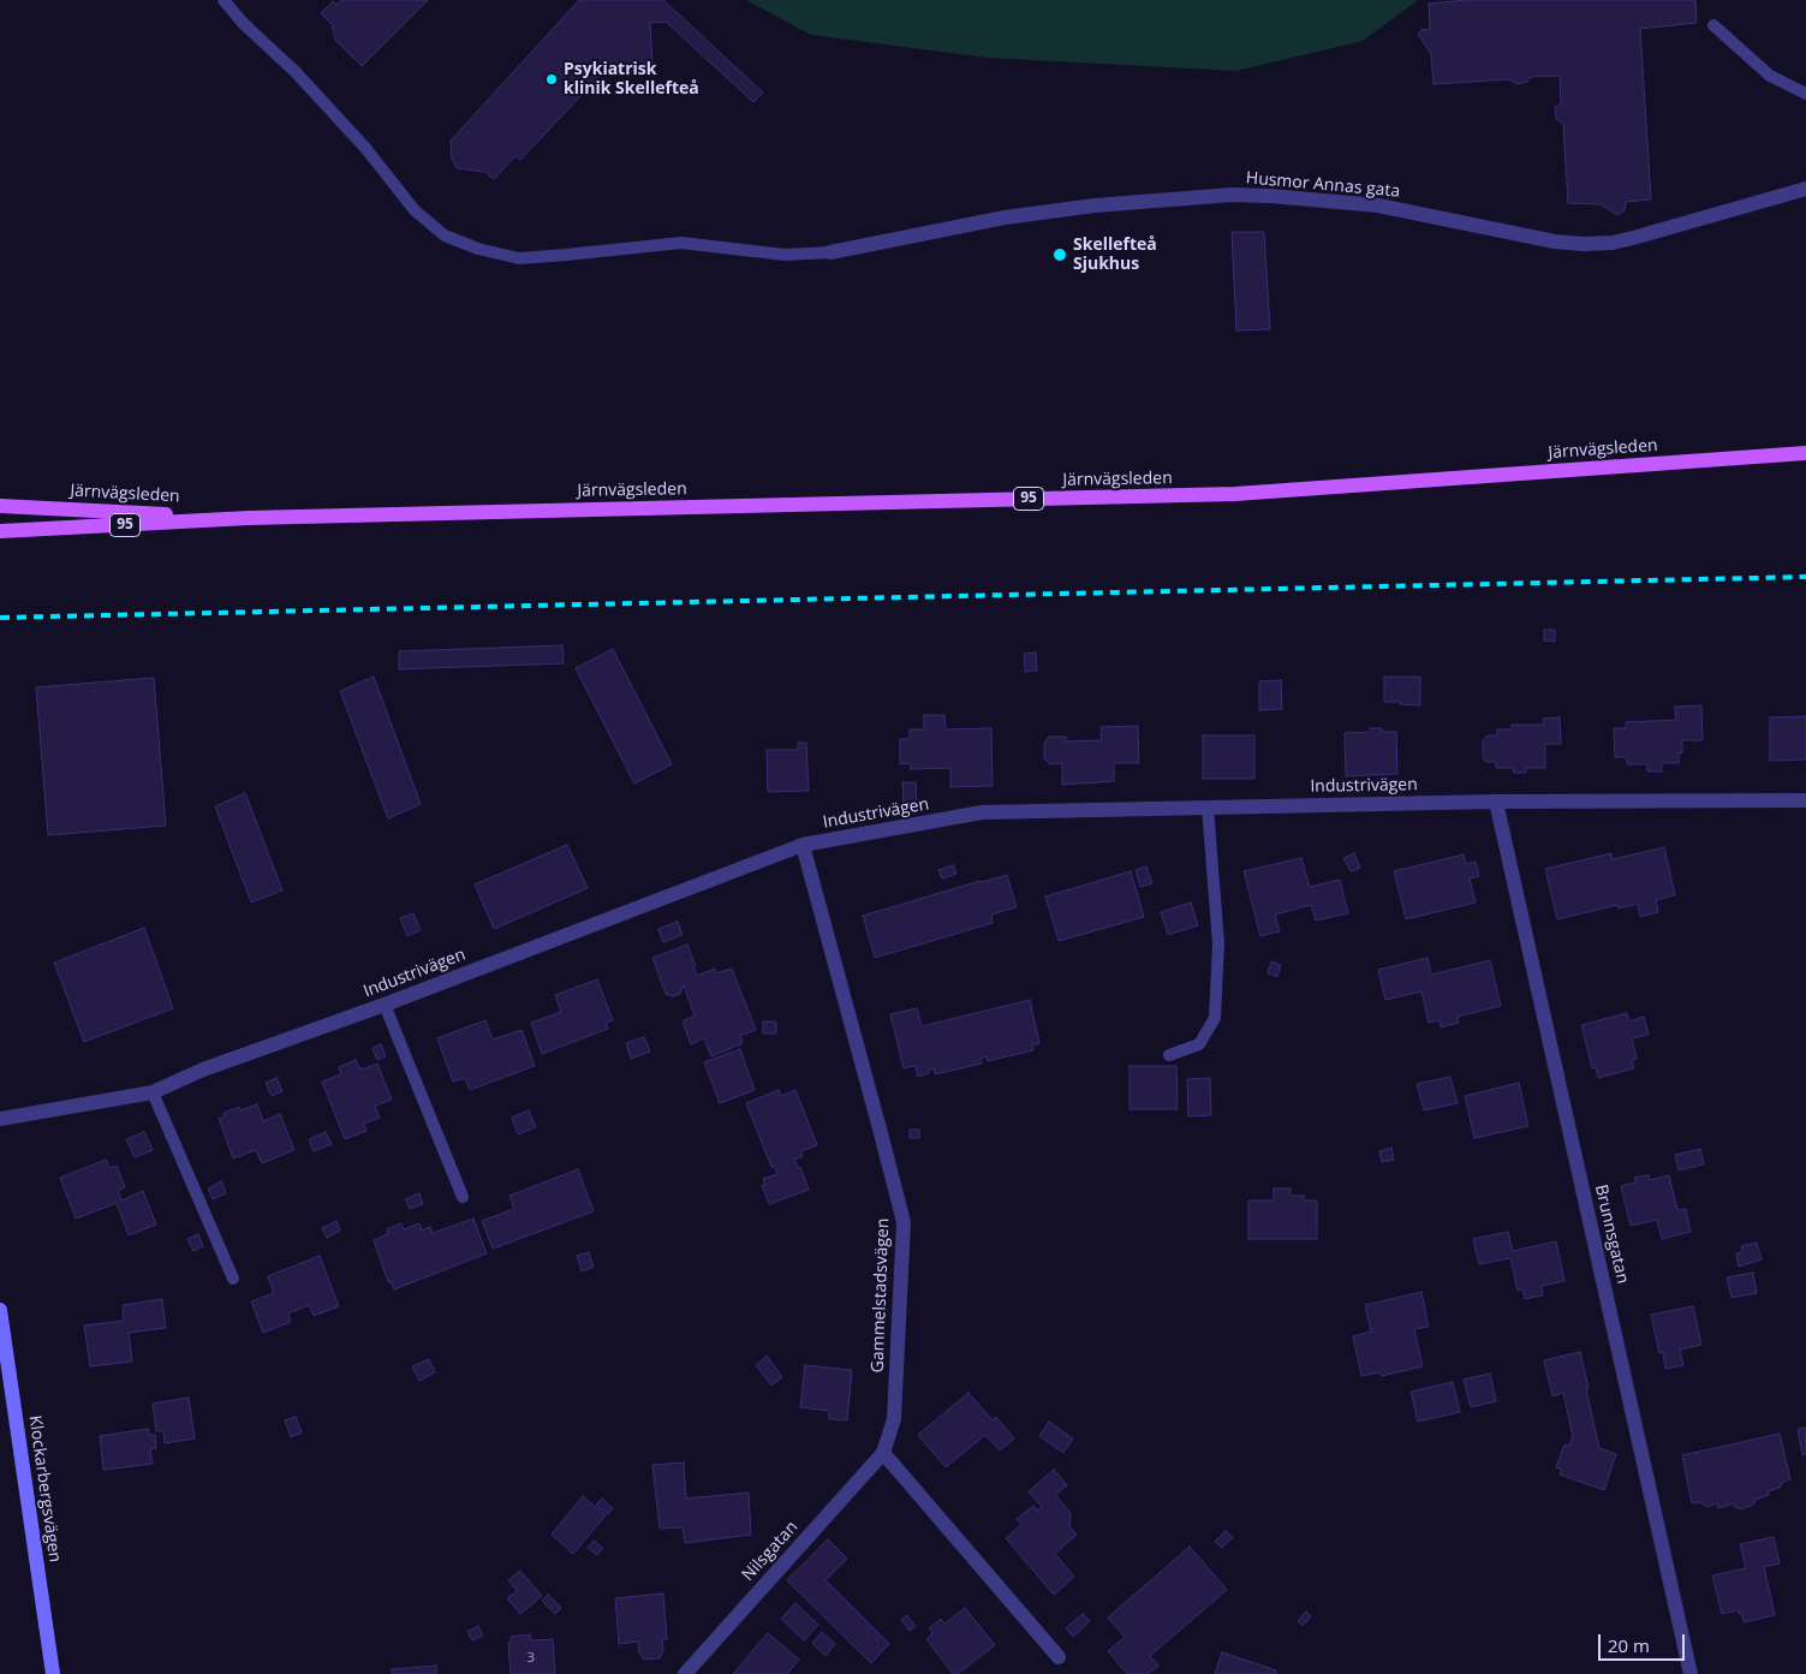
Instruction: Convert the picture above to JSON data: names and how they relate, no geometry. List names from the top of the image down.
{
  "streets": {
    "main road": ["Järnvägsleden", "95", "Klockarbergsvägen"],
    "street": [
      "Husmor Annas gata",
      "Industrivägen",
      "Brunnsgatan",
      "Gammelstadsvägen",
      "Nilsgatan"
    ]
  },
  "crossings": [
    ["Industrivägen", "Brunnsgatan"],
    ["Industrivägen", "Gammelstadsvägen"],
    ["Gammelstadsvägen", "Nilsgatan"]
  ],
  "places": ["Psykiatrisk klinik Skellefteå", "Skellefteå Sjukhus"],
  "house_numbers": ["3"],
  "scale_bar": "20 m"
}
